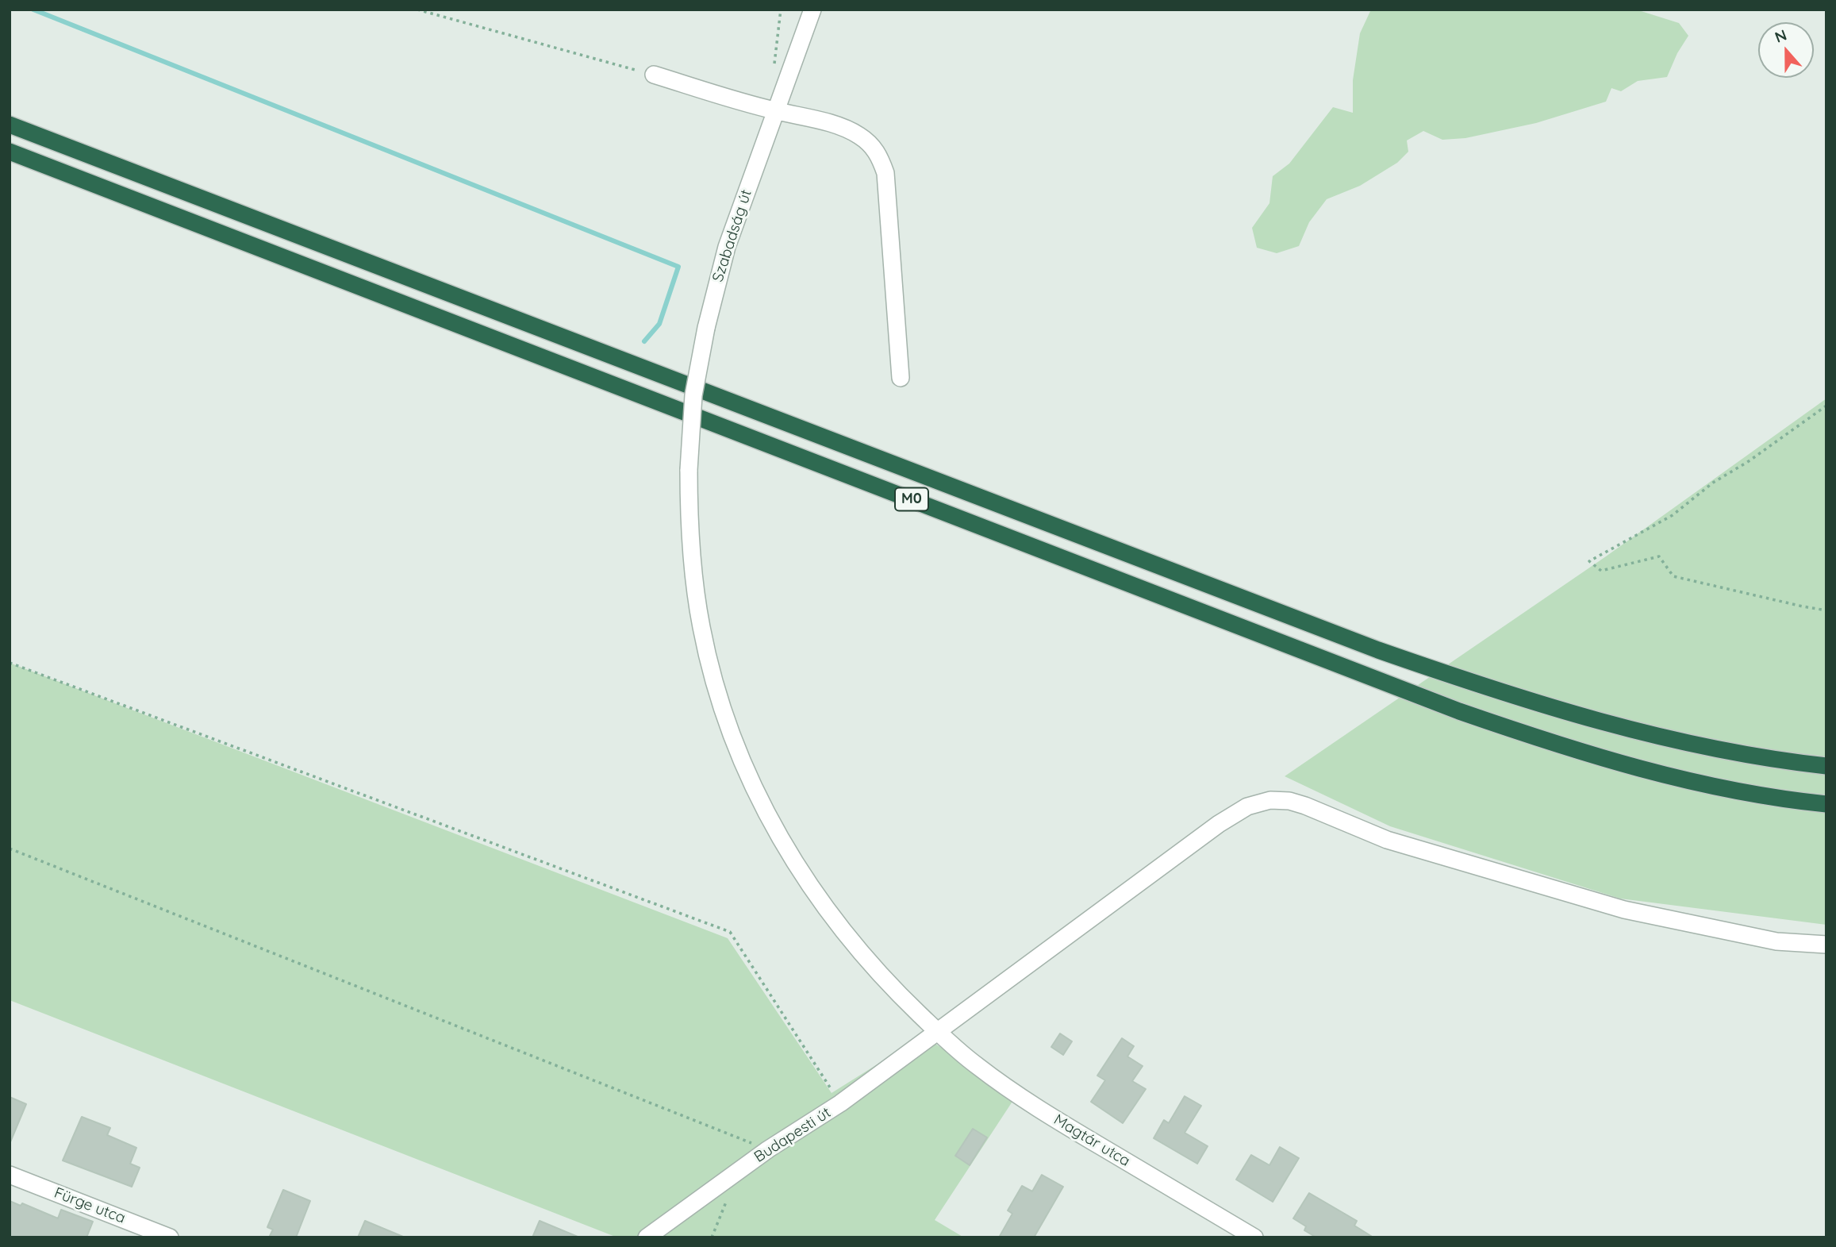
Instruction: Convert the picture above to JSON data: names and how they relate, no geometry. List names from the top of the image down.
{
  "streets": {
    "highway": ["M0"],
    "street": [
      "Szabadság út",
      "Budapesti út",
      "Magtár utca",
      "Fürge utca"
    ]
  },
  "crossings": [
    ["Szabadság út", "Magtár utca"],
    ["Budapesti út", "Magtár utca"]
  ],
  "north": "top"
}
